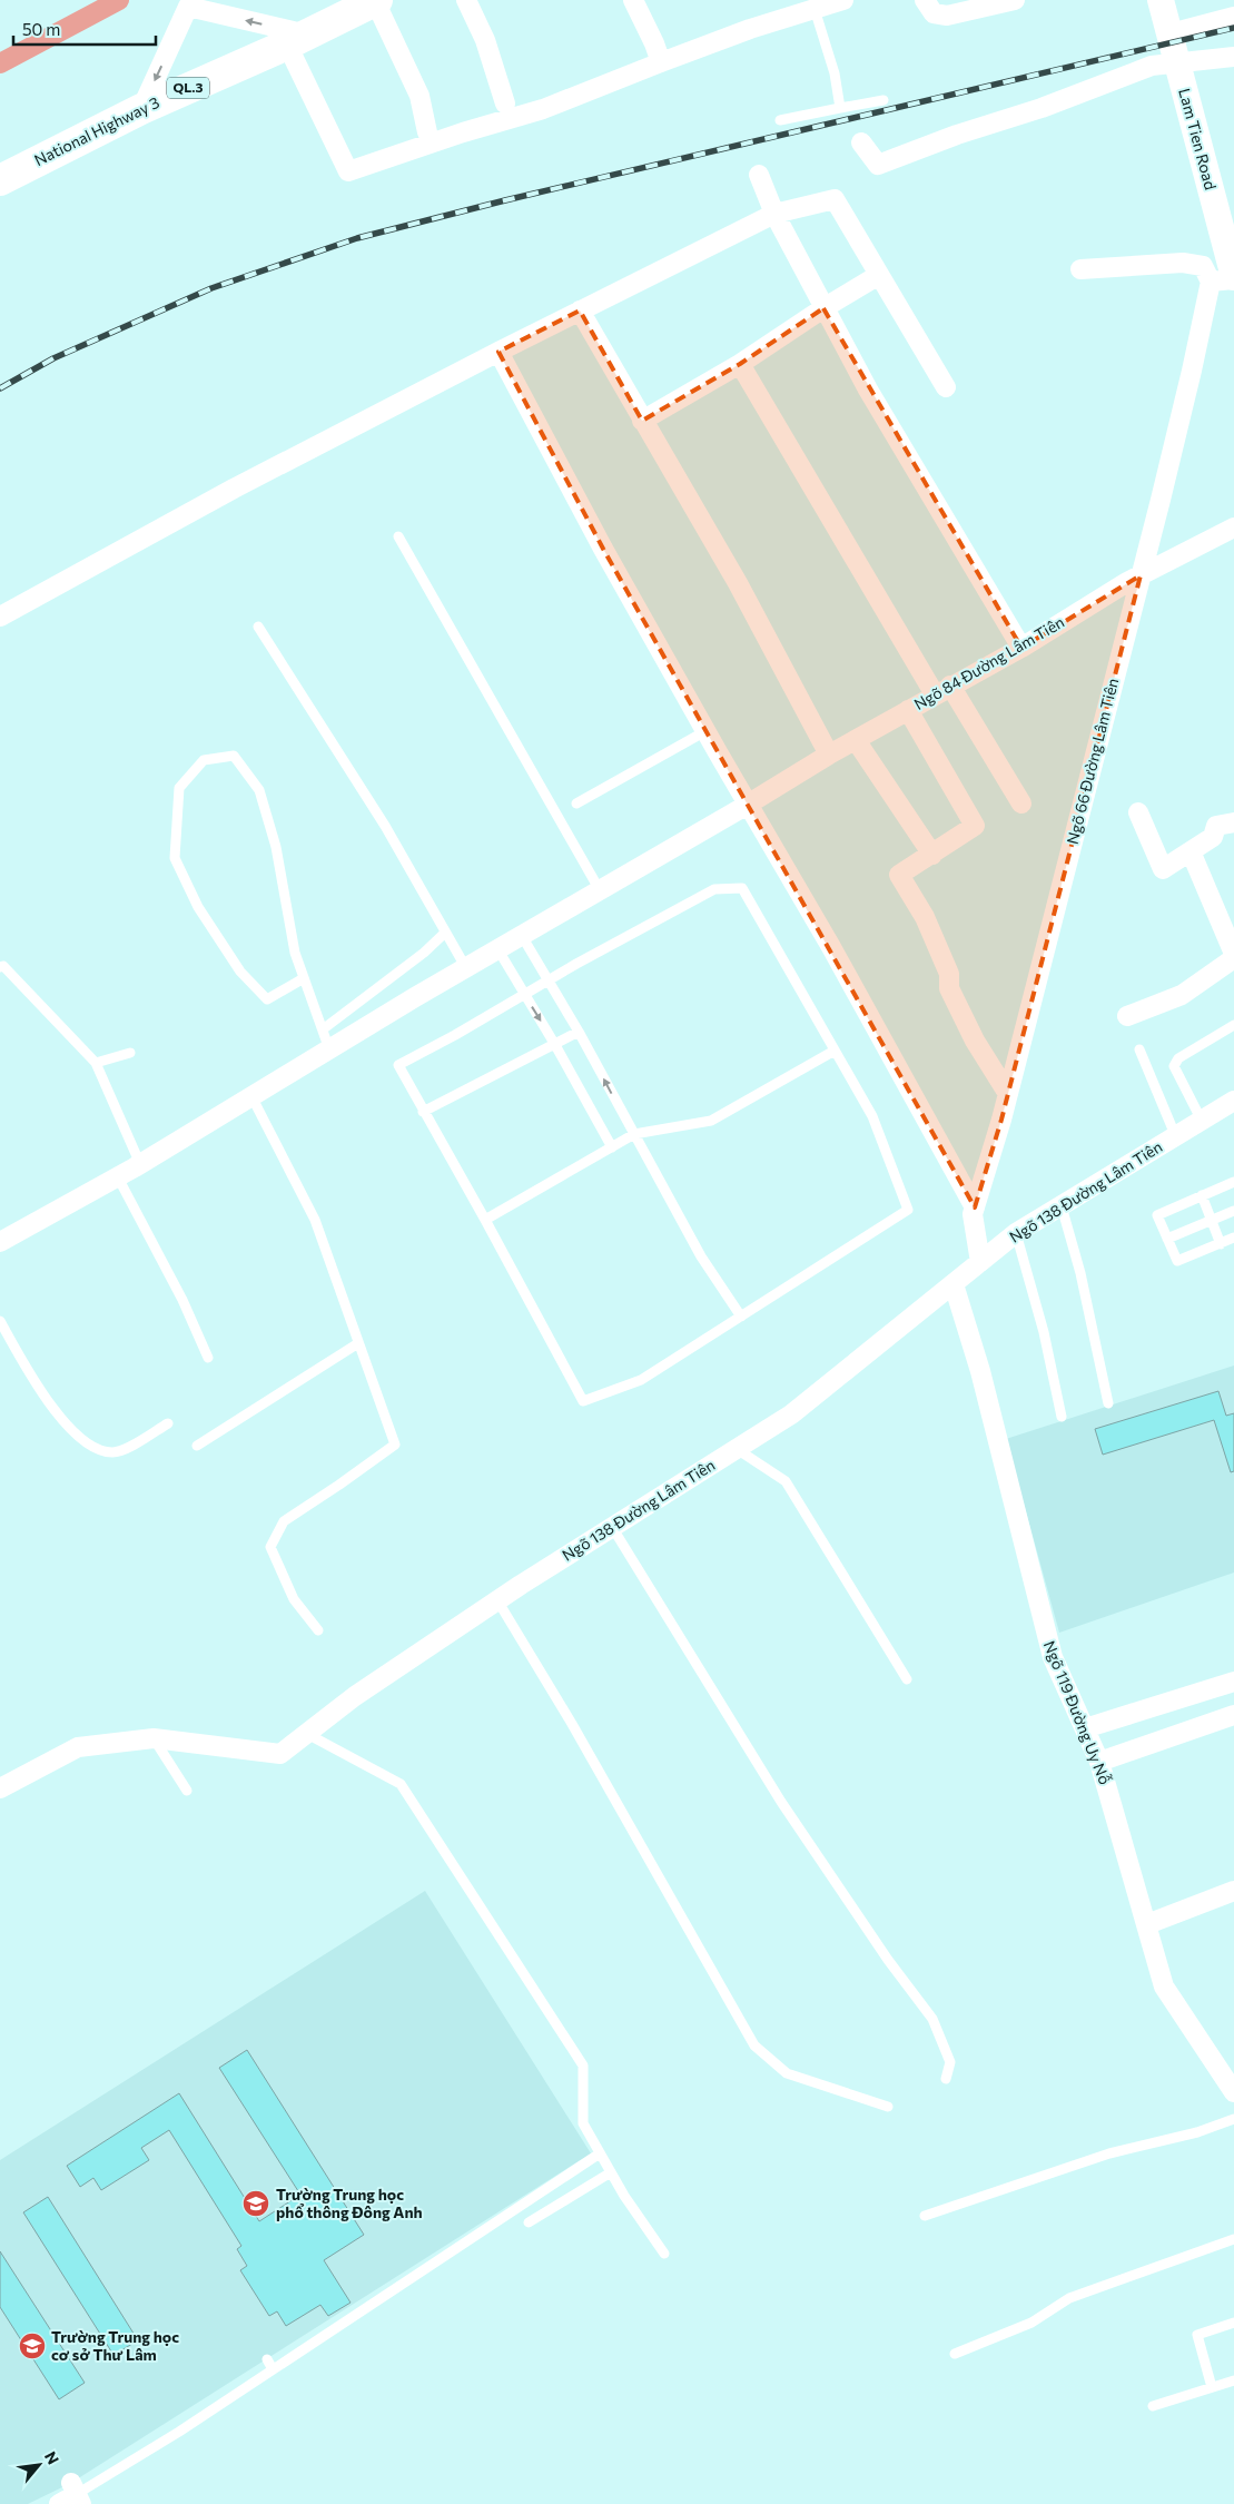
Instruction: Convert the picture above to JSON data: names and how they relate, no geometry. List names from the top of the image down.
{
  "streets": {
    "highway": ["QL.3", "National Highway 3"],
    "street": [
      "Lam Tien Road",
      "Ngõ 84 Đường Lâm Tiên",
      "Ngõ 66 Đường Lâm Tiên",
      "Ngõ 138 Đường Lâm Tiên",
      "Ngõ 119 Đường Uy Nỗ"
    ]
  },
  "crossings": [
    ["Lam Tien Road", "Ngõ 66 Đường Lâm Tiên"],
    ["Ngõ 84 Đường Lâm Tiên", "Ngõ 66 Đường Lâm Tiên"],
    ["Ngõ 66 Đường Lâm Tiên", "Ngõ 138 Đường Lâm Tiên"],
    ["Ngõ 138 Đường Lâm Tiên", "Ngõ 119 Đường Uy Nỗ"]
  ],
  "places": {
    "school or university": ["Trường Trung học phổ thông Đông Anh", "Trường Trung học cơ sở Thư Lâm"]
  },
  "scale_bar": "50 m",
  "north": "top right"
}
